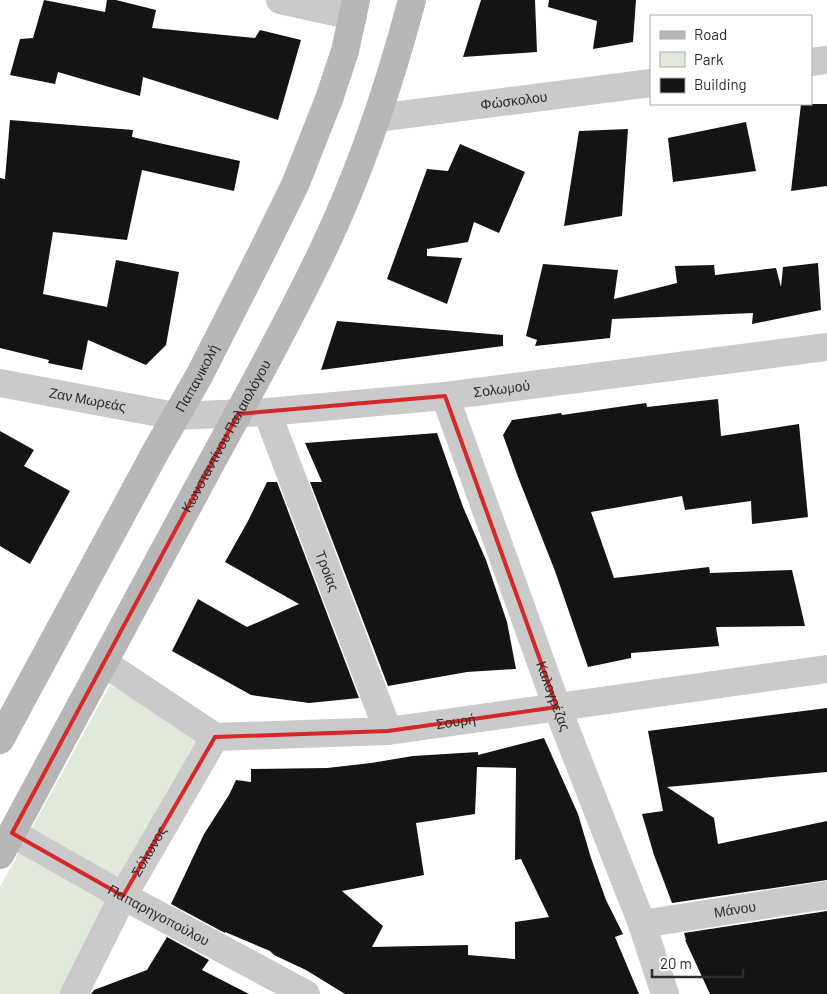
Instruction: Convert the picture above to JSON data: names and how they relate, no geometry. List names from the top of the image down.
{
  "streets": {
    "main road": ["Παπανικολή", "Κωνσταντίνου Παλαιολόγου"],
    "street": [
      "Φώσκολου",
      "Σολωμού",
      "Ζαν Μωρεάς",
      "Τροίας",
      "Καλογρέζας",
      "Σουρή",
      "Σόλωνος",
      "Μάνου",
      "Παπαρηγοπούλου"
    ]
  },
  "crossings": [
    ["Φώσκολου", "Κωνσταντίνου Παλαιολόγου"],
    ["Παπανικολή", "Σολωμού"],
    ["Παπανικολή", "Ζαν Μωρεάς"],
    ["Σολωμού", "Ζαν Μωρεάς"],
    ["Σολωμού", "Κωνσταντίνου Παλαιολόγου"],
    ["Σολωμού", "Τροίας"],
    ["Σολωμού", "Καλογρέζας"],
    ["Κωνσταντίνου Παλαιολόγου", "Παπαρηγοπούλου"],
    ["Τροίας", "Σουρή"],
    ["Καλογρέζας", "Σουρή"],
    ["Καλογρέζας", "Μάνου"],
    ["Σουρή", "Σόλωνος"],
    ["Σόλωνος", "Παπαρηγοπούλου"]
  ],
  "legend": ["Road", "Park", "Building"],
  "scale_bar": "20 m"
}
